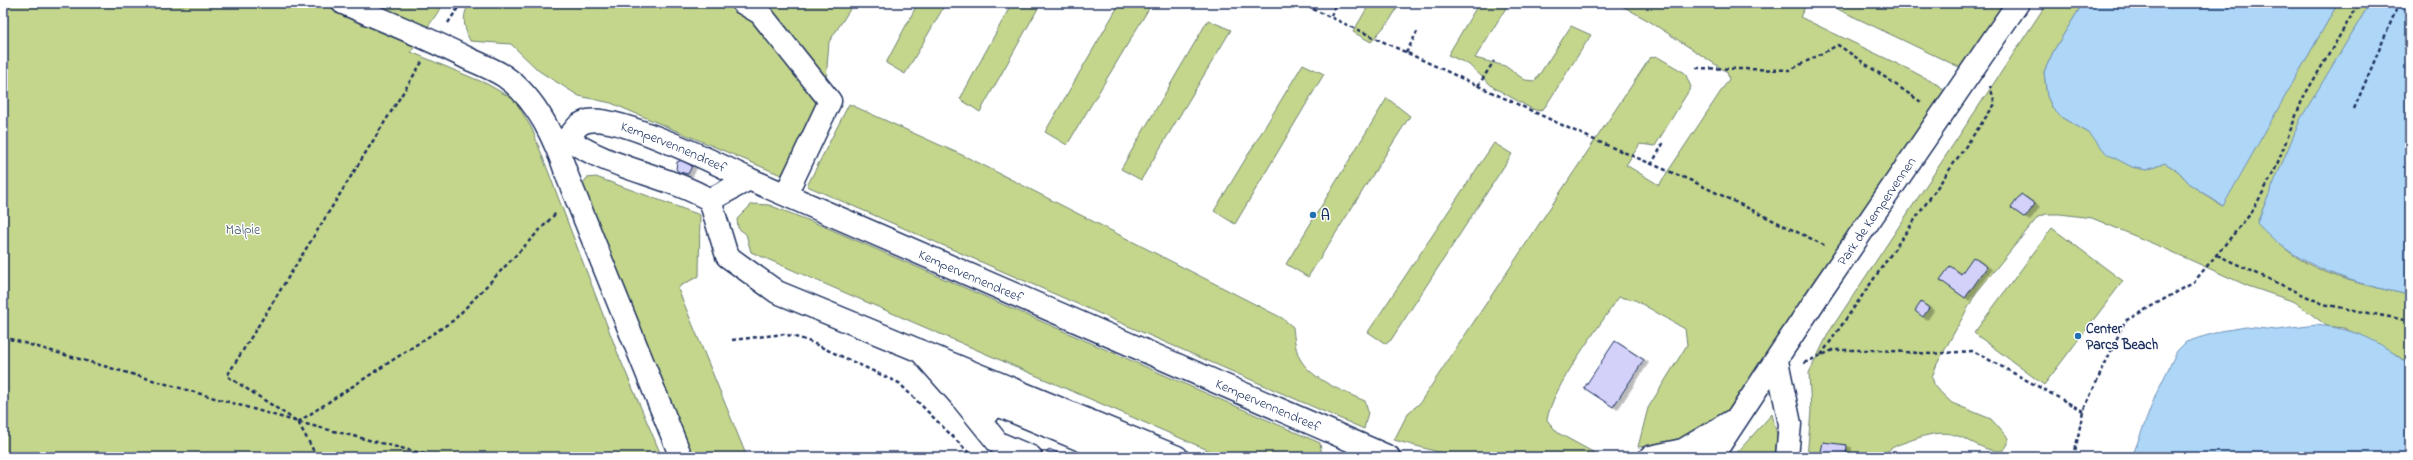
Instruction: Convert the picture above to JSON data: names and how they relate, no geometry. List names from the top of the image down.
{
  "streets": {
    "street": ["Kempervennendreef", "Park de Kempervennen"]
  },
  "parks": ["Malpie"],
  "places": ["A", "Center Parcs Beach"]
}
